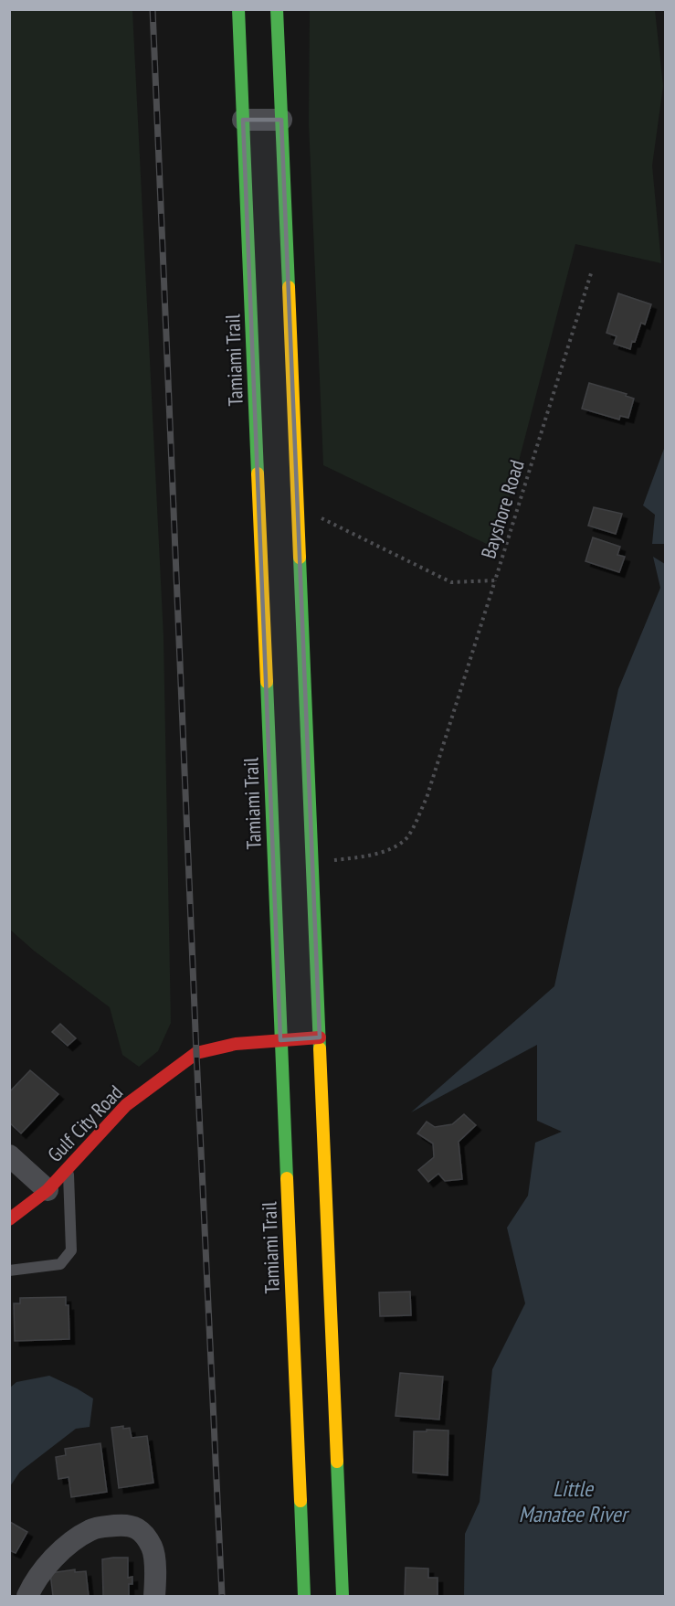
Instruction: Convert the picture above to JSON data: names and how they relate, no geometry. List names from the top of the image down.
{
  "streets": {
    "main road": ["Tamiami Trail", "Gulf City Road"],
    "path": ["Bayshore Road"]
  },
  "crossings": [
    ["Tamiami Trail", "Gulf City Road"]
  ],
  "water": ["Little Manatee River"]
}
